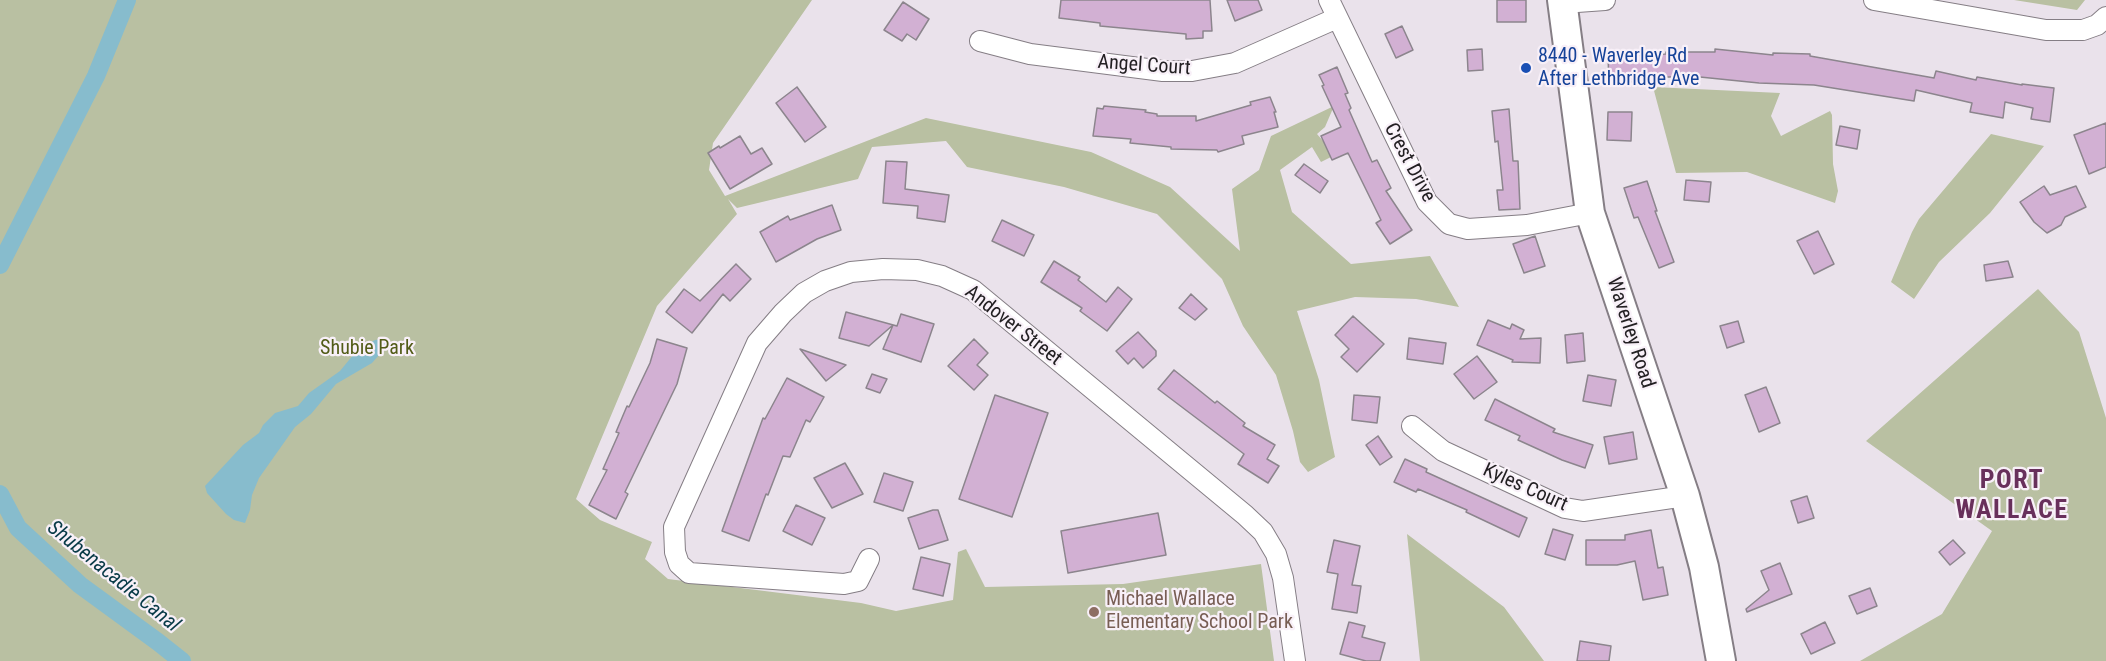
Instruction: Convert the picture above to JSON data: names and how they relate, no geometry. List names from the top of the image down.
{
  "streets": {
    "main road": ["Waverley Road"],
    "street": [
      "Angel Court",
      "Crest Drive",
      "Andover Street",
      "Kyles Court"
    ]
  },
  "crossings": [
    ["Angel Court", "Crest Drive"],
    ["Crest Drive", "Waverley Road"],
    ["Waverley Road", "Kyles Court"]
  ],
  "districts": ["PORT WALLACE"],
  "water": ["Shubenacadie Canal"],
  "parks": ["Shubie Park"],
  "places": ["8440 - Waverley Rd After Lethbridge Ave", "Michael Wallace Elementary School Park"]
}
